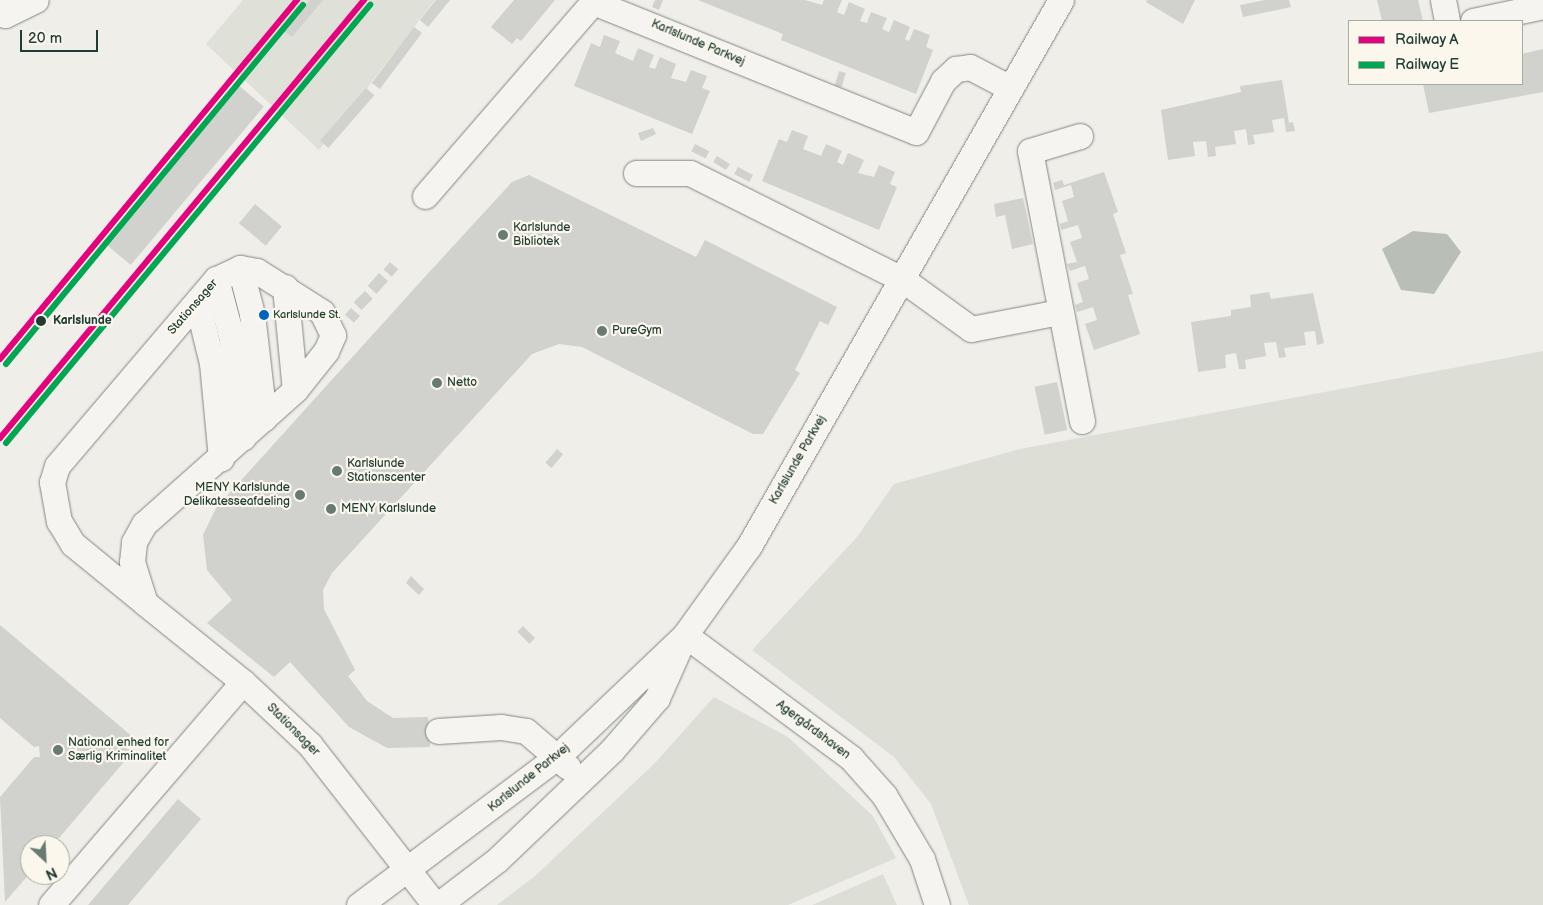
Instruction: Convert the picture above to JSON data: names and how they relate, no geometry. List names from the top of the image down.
{
  "streets": {
    "street": ["Karlslunde Parkvej", "Stationsager", "Agergårdshaven"]
  },
  "crossings": [
    ["Karlslunde Parkvej", "Stationsager"],
    ["Karlslunde Parkvej", "Agergårdshaven"]
  ],
  "places": [
    "Karlslunde Bibliotek",
    "Karlslunde St.",
    "Karlslunde",
    "PureGym",
    "Netto",
    "Karlslunde Stationscenter",
    "MENY Karlslunde Delikatesseafdeling",
    "MENY Karlslunde",
    "National enhed for Særlig Kriminalitet"
  ],
  "lines": ["rail line A", "rail line E"],
  "legend": ["Railway A", "Railway E"],
  "scale_bar": "20 m",
  "north": "bottom right"
}
